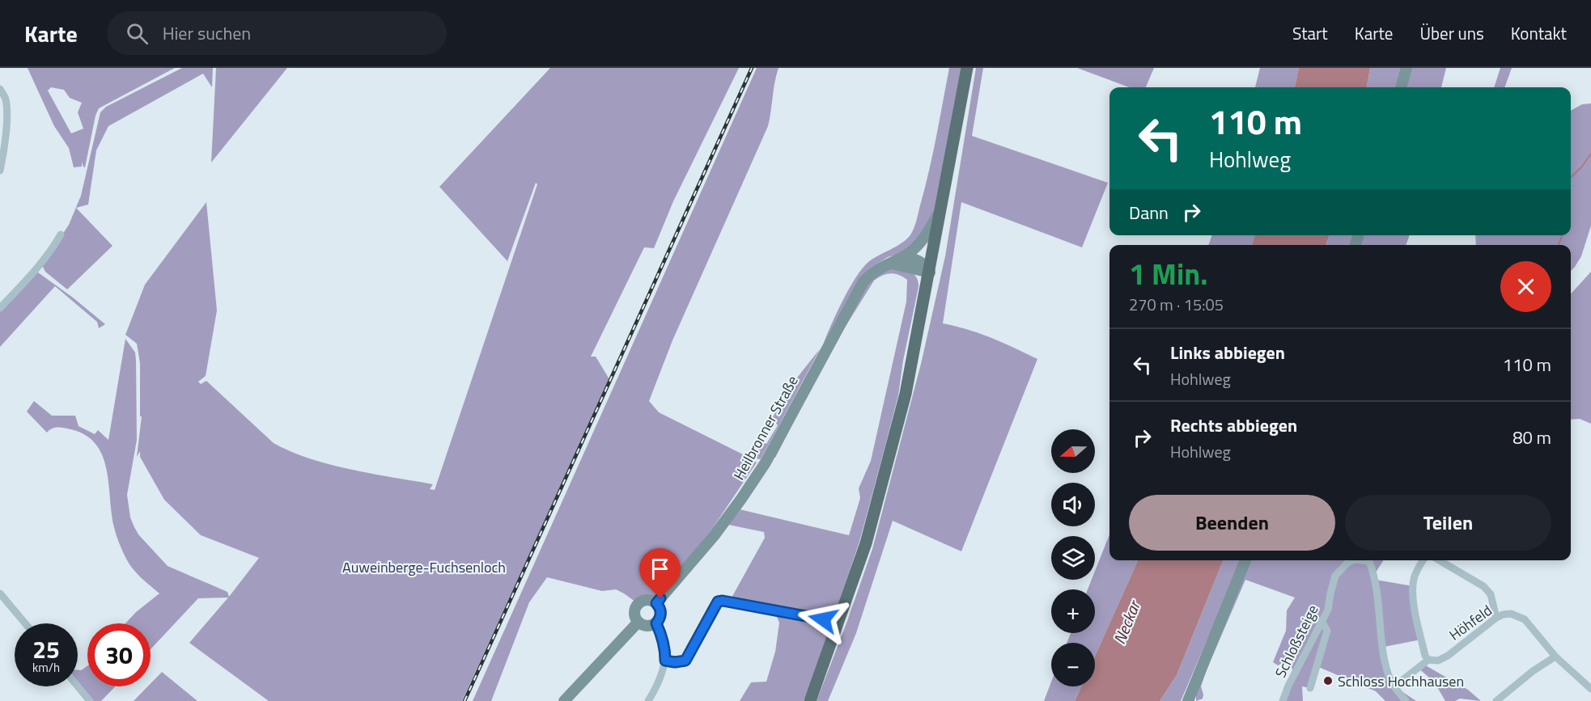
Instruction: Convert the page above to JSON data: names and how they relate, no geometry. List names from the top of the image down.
{
  "streets": {
    "street": ["Heilbronner Straße", "Höhfeld", "Schloßsteige"]
  },
  "water": ["Neckar"],
  "parks": ["Auweinberge-Fuchsenloch"],
  "places": ["Schloss Hochhausen"],
  "north": "left",
  "page": {
    "header": "Karte",
    "search": "Hier suchen",
    "nav": [
      "Start",
      "Karte",
      "Über uns",
      "Kontakt"
    ],
    "turn": ["110 m", "Hohlweg"],
    "then": "Dann",
    "heading": ["1 Min.", "270 m · 15:05"],
    "list": [
      {
        "name": "Links abbiegen",
        "note": "Hohlweg",
        "value": "110 m"
      },
      {
        "name": "Rechts abbiegen",
        "note": "Hohlweg",
        "value": "80 m"
      }
    ],
    "map_buttons": ["+", "−"],
    "buttons": ["Beenden", "Teilen"],
    "speed": "25 km/h",
    "limit": "30"
  }
}
